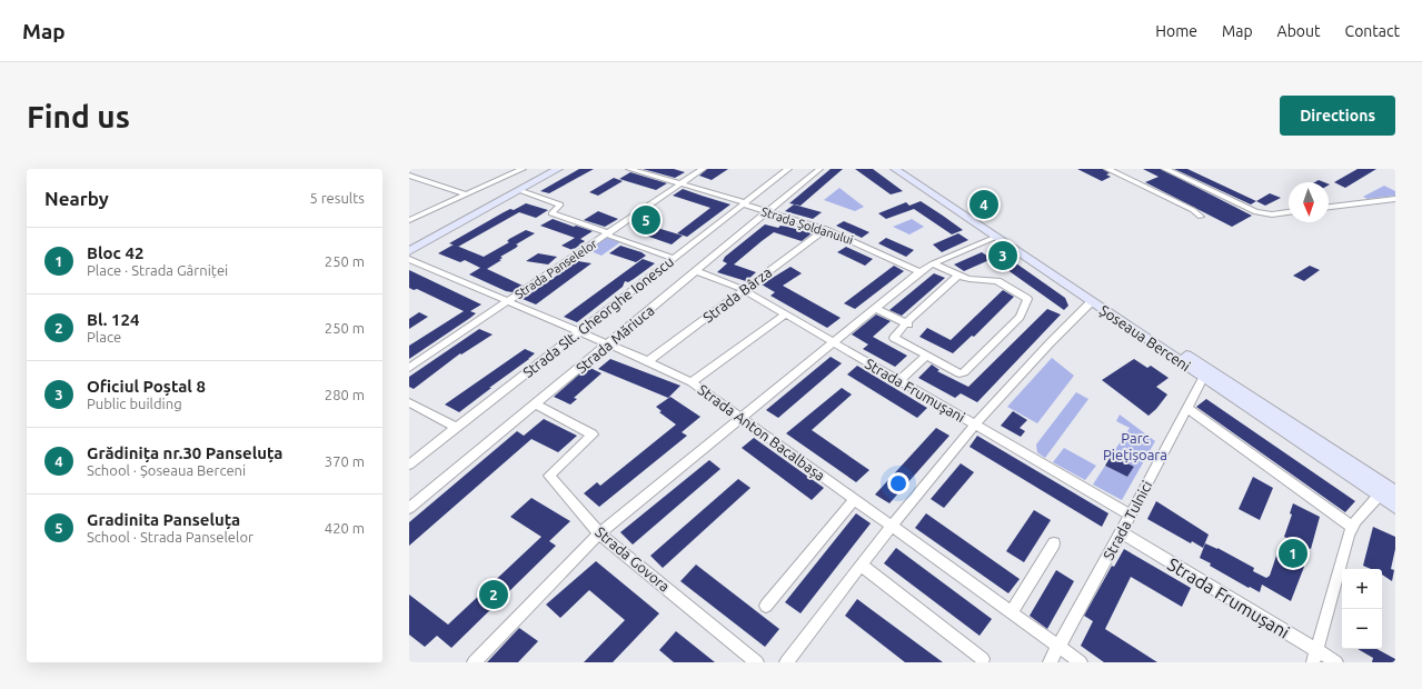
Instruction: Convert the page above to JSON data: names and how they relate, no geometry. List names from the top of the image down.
{
  "streets": {
    "main road": ["Șoseaua Berceni"],
    "street": [
      "Strada Șoldanului",
      "Strada Panselelor",
      "Strada Bârza",
      "Strada Slt. Gheorghe Ionescu",
      "Strada Măriuca",
      "Strada Frumușani",
      "Strada Anton Bacalbașa",
      "Strada Tulnici",
      "Strada Govora"
    ]
  },
  "crossings": [
    ["Strada Șoldanului", "Strada Panselelor"],
    ["Strada Șoldanului", "Strada Bârza"],
    ["Strada Șoldanului", "Strada Slt. Gheorghe Ionescu"],
    ["Strada Șoldanului", "Strada Măriuca"],
    ["Strada Panselelor", "Strada Anton Bacalbașa"],
    ["Strada Bârza", "Strada Frumușani"],
    ["Strada Bârza", "Strada Anton Bacalbașa"],
    ["Strada Slt. Gheorghe Ionescu", "Strada Anton Bacalbașa"],
    ["Șoseaua Berceni", "Strada Tulnici"],
    ["Strada Măriuca", "Strada Frumușani"],
    ["Strada Măriuca", "Strada Anton Bacalbașa"],
    ["Strada Măriuca", "Strada Govora"],
    ["Strada Frumușani", "Strada Tulnici"],
    ["Strada Anton Bacalbașa", "Strada Tulnici"]
  ],
  "parks": ["Parc Piețișoara"],
  "north": "bottom",
  "page": {
    "header": "Map",
    "nav": [
      "Home",
      "Map",
      "About",
      "Contact"
    ],
    "buttons": "Directions",
    "title": "Find us",
    "heading": ["Nearby", "5 results"],
    "pins": [
      "4",
      "5",
      "3",
      "1",
      "2"
    ],
    "list": [
      {
        "mark": "1",
        "name": "Bloc 42",
        "note": "Place · Strada Gârniței",
        "value": "250 m"
      },
      {
        "mark": "2",
        "name": "Bl. 124",
        "note": "Place",
        "value": "250 m"
      },
      {
        "mark": "3",
        "name": "Oficiul Poștal 8",
        "note": "Public building",
        "value": "280 m"
      },
      {
        "mark": "4",
        "name": "Grădinița nr.30 Panseluța",
        "note": "School · Șoseaua Berceni",
        "value": "370 m"
      },
      {
        "mark": "5",
        "name": "Gradinita Panseluța",
        "note": "School · Strada Panselelor",
        "value": "420 m"
      }
    ],
    "map_buttons": ["+", "−"]
  }
}
